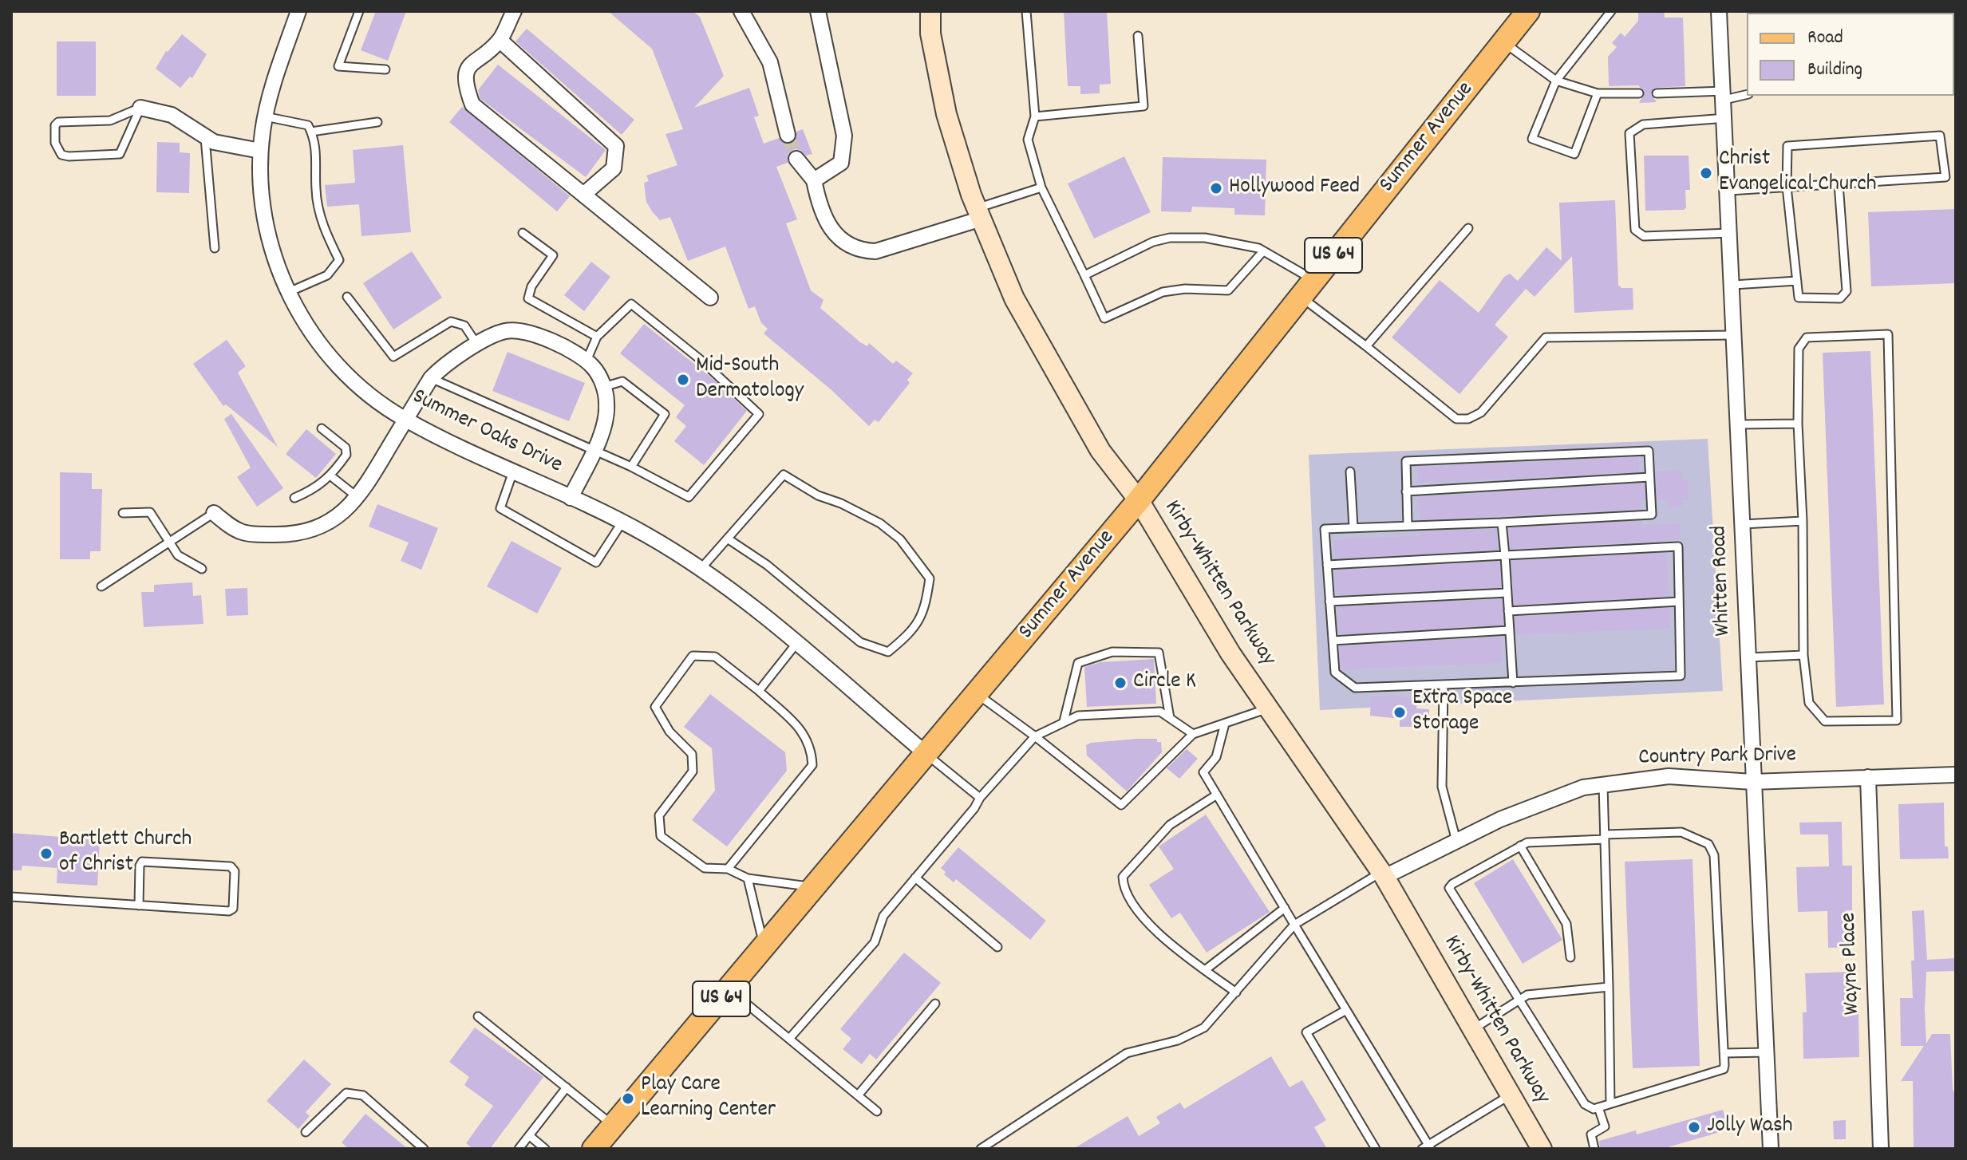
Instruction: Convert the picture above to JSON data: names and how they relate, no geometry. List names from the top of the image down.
{
  "streets": {
    "main road": ["Summer Avenue", "US 64", "Kirby-Whitten Parkway"],
    "street": [
      "Summer Oaks Drive",
      "Whitten Road",
      "Country Park Drive",
      "Wayne Place"
    ]
  },
  "crossings": [
    ["Summer Avenue", "Summer Oaks Drive"],
    ["Summer Avenue", "Kirby-Whitten Parkway"],
    ["Whitten Road", "Country Park Drive"],
    ["Kirby-Whitten Parkway", "Country Park Drive"],
    ["Country Park Drive", "Wayne Place"]
  ],
  "places": [
    "Christ Evangelical Church",
    "Hollywood Feed",
    "Mid-South Dermatology",
    "Circle K",
    "Extra Space Storage",
    "Bartlett Church of Christ",
    "Play Care Learning Center",
    "Jolly Wash"
  ],
  "legend": ["Road", "Building"]
}
